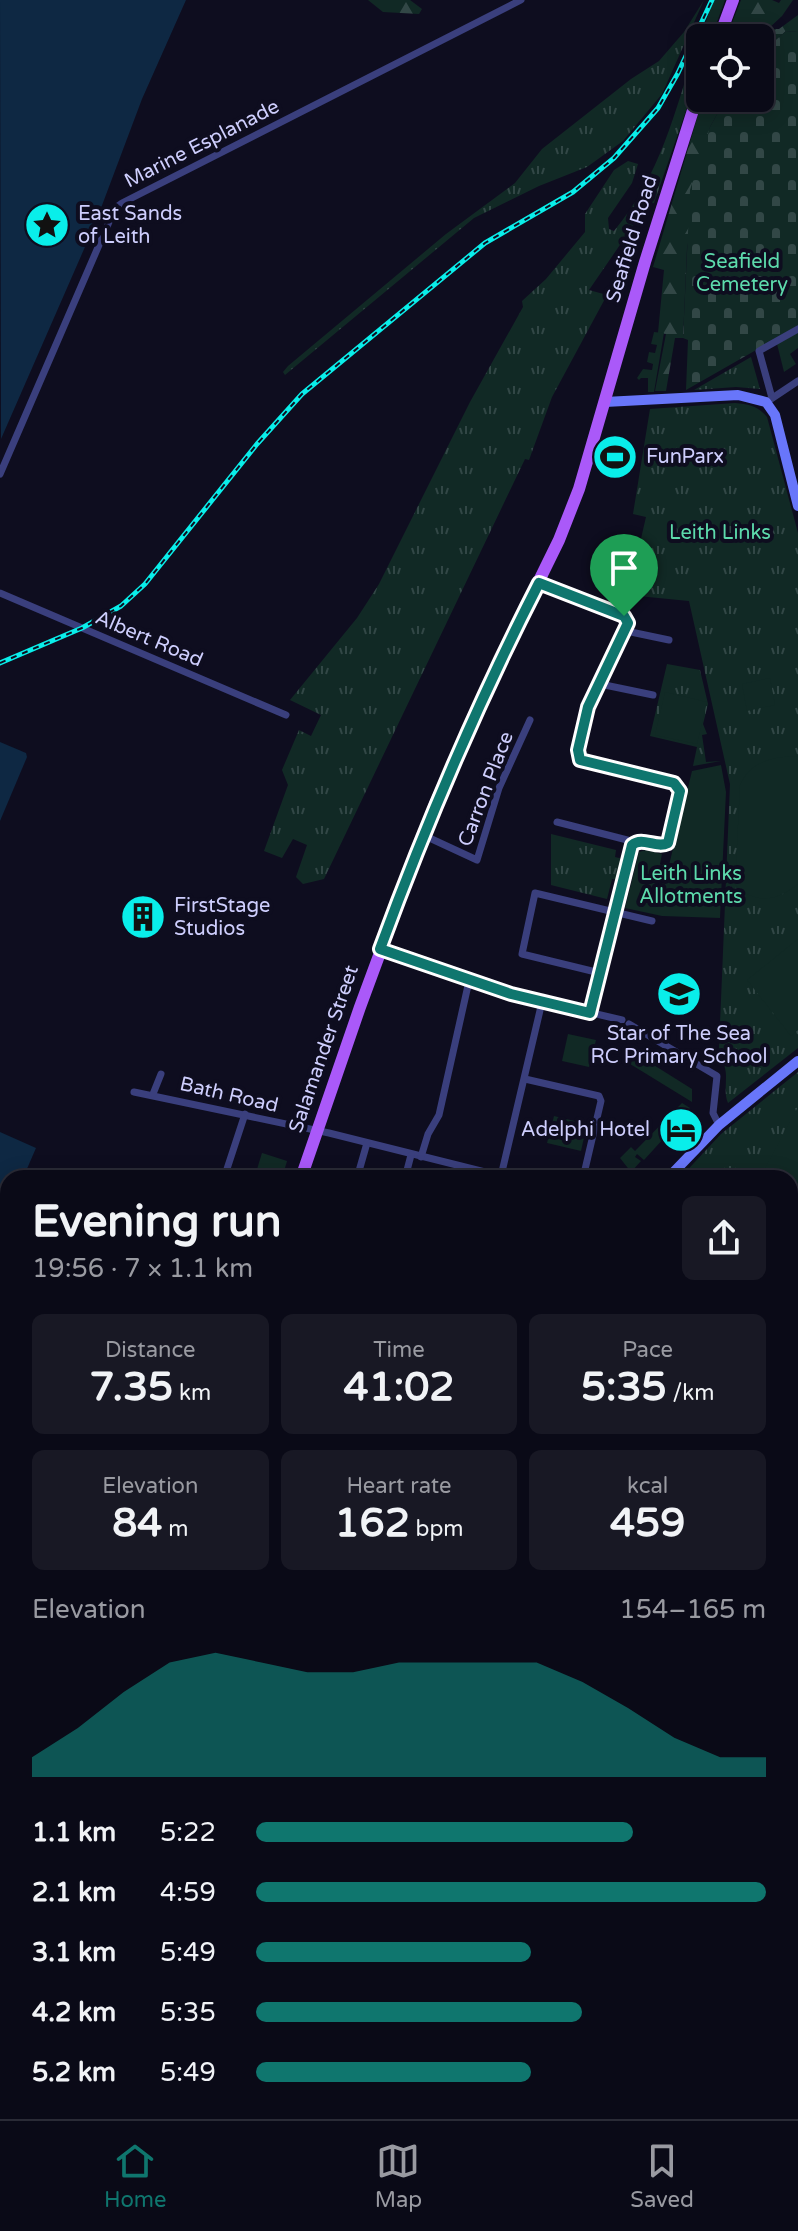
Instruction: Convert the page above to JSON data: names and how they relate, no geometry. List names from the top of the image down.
{
  "streets": {
    "main road": ["Seafield Road", "Salamander Street"],
    "street": [
      "Marine Esplanade",
      "Albert Road",
      "Carron Place",
      "Bath Road"
    ]
  },
  "crossings": [
    ["Seafield Road", "Salamander Street"],
    ["Carron Place", "Salamander Street"],
    ["Salamander Street", "Bath Road"]
  ],
  "parks": ["Seafield Cemetery", "Leith Links", "Leith Links Allotments"],
  "places": {
    "place": ["East Sands of Leith"],
    "sports": ["FunParx"],
    "building": ["FirstStage Studios"],
    "school or university": ["Star of The Sea RC Primary School"],
    "hotel": ["Adelphi Hotel"]
  },
  "page": {
    "heading": ["Evening run", "19:56 · 7 × 1.1 km"],
    "stats": [
      ["Distance", "7.35 km"],
      ["Time", "41:02"],
      ["Pace", "5:35 /km"],
      ["Elevation", "84 m"],
      ["Heart rate", "162 bpm"],
      ["kcal", "459"]
    ],
    "chart": ["Elevation", "154–165 m"],
    "list": [
      {
        "name": "1.1 km",
        "note": "5:22"
      },
      {
        "name": "2.1 km",
        "note": "4:59"
      },
      {
        "name": "3.1 km",
        "note": "5:49"
      },
      {
        "name": "4.2 km",
        "note": "5:35"
      },
      {
        "name": "5.2 km",
        "note": "5:49"
      }
    ],
    "tabs": ["Home", "Map", "Saved"]
  }
}
